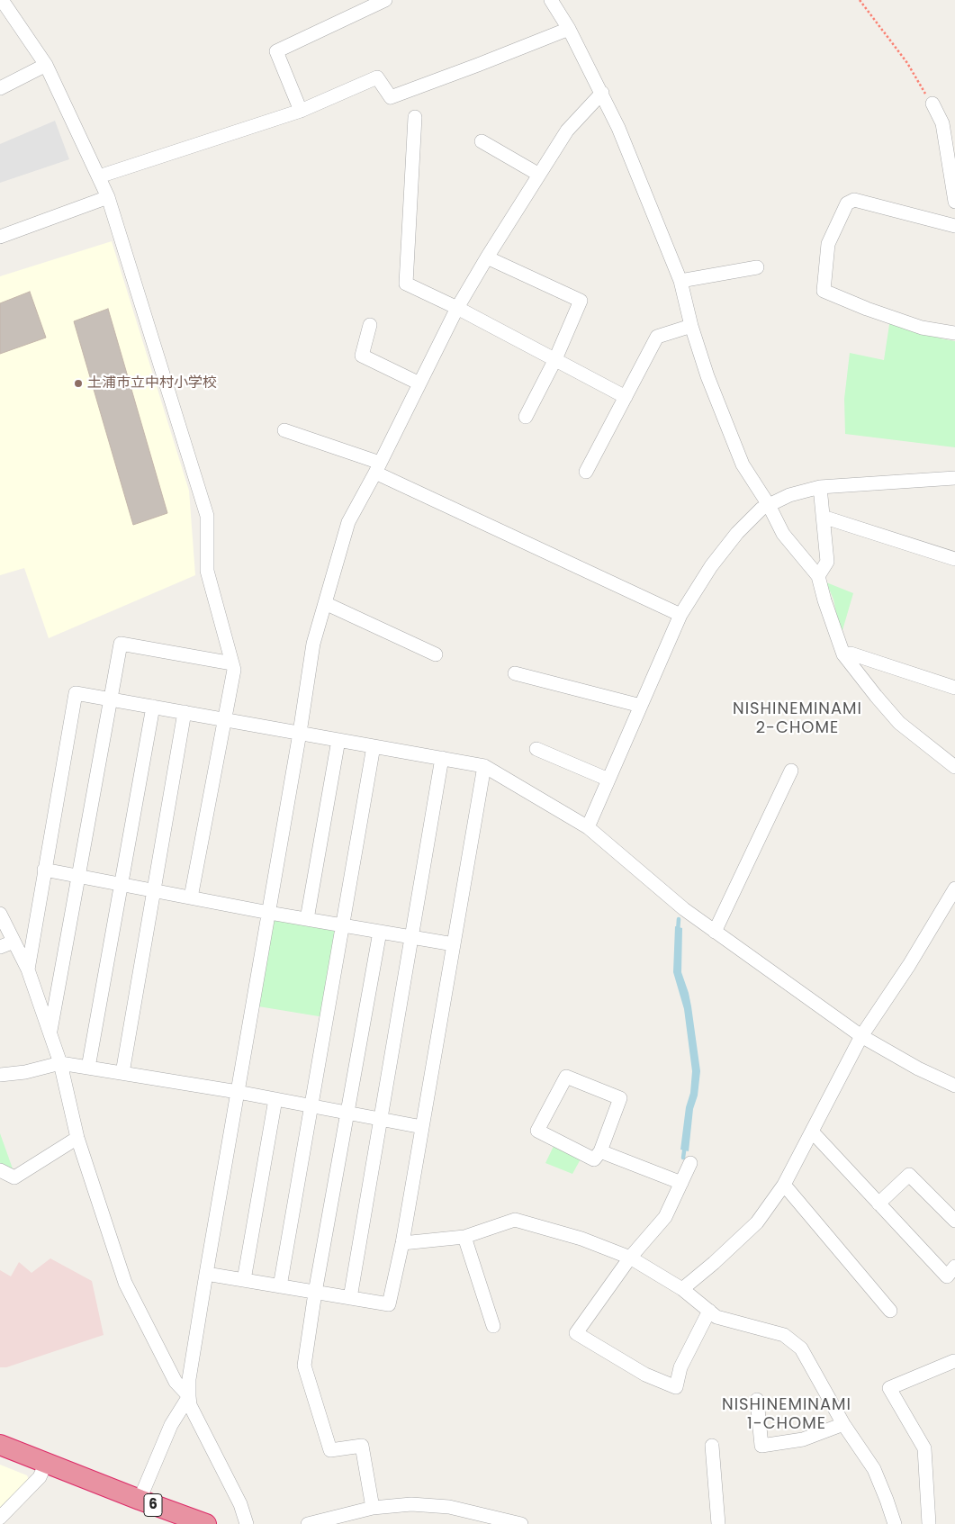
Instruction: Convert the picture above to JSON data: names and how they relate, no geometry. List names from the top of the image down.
{
  "streets": {
    "highway": ["6"]
  },
  "districts": ["NISHINEMINAMI 2-CHOME", "NISHINEMINAMI 1-CHOME"],
  "places": ["土浦市立中村小学校"]
}
